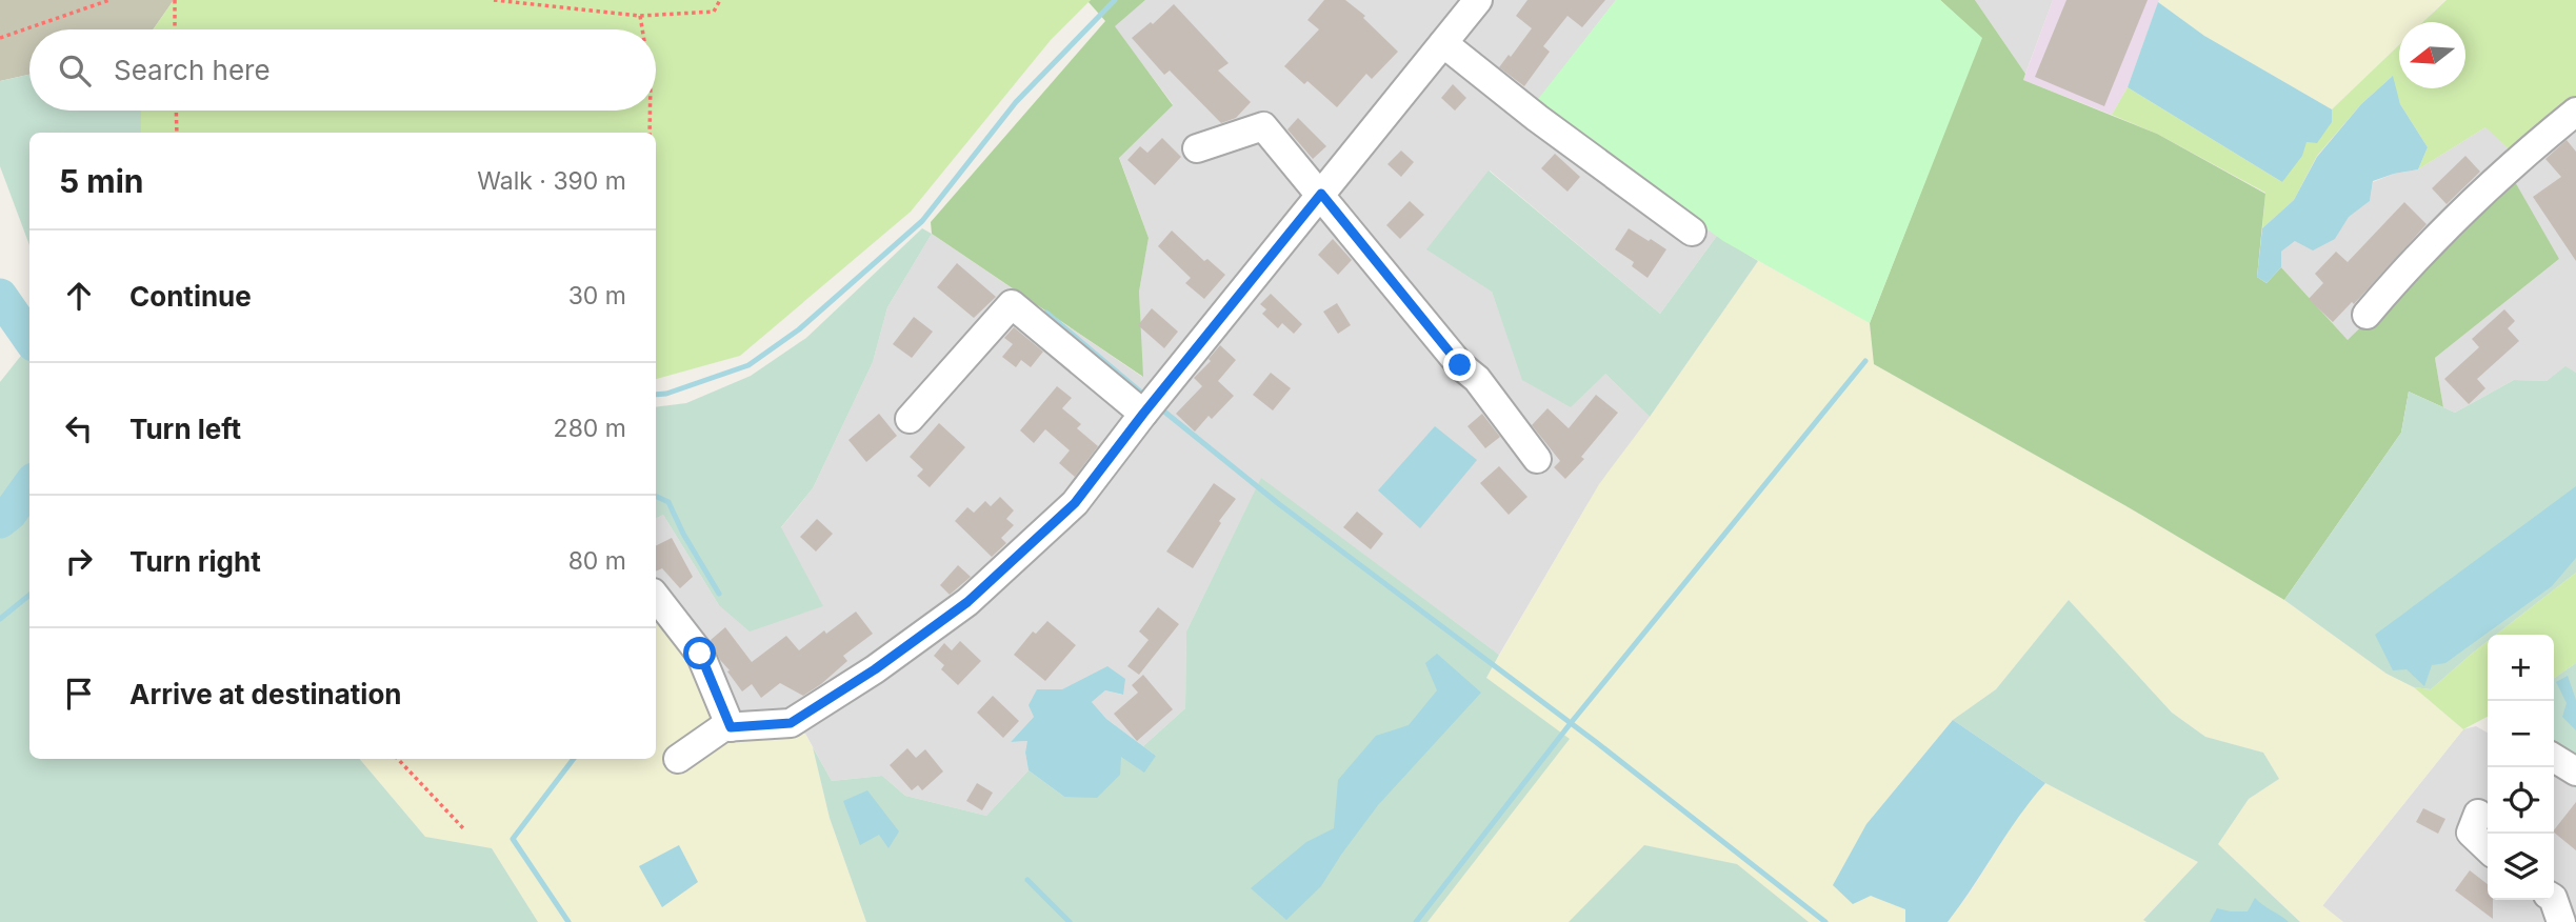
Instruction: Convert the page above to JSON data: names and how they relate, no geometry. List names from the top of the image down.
{
  "north": "left",
  "page": {
    "search": "Search here",
    "heading": ["5 min", "Walk · 390 m"],
    "list": [
      ["Continue", "30 m"],
      ["Turn left", "280 m"],
      ["Turn right", "80 m"],
      "Arrive at destination"
    ],
    "map_buttons": ["+", "−"]
  }
}
